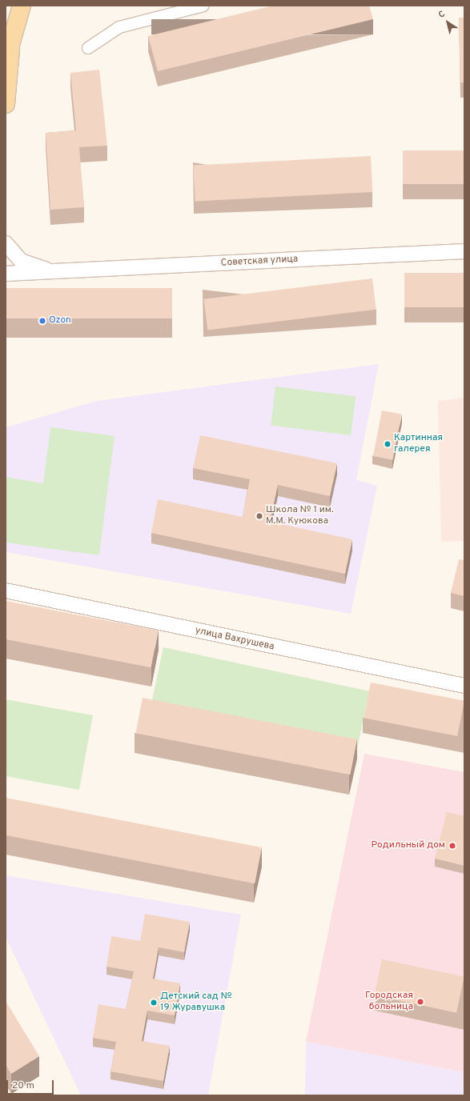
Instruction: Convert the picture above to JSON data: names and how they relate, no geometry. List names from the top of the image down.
{
  "streets": {
    "street": ["Советская улица", "улица Вахрушева"]
  },
  "places": [
    "Ozon",
    "Картинная галерея",
    "Школа № 1 им. М.М. Куюкова",
    "Родильный дом",
    "Городская больница",
    "Детский сад № 19 Журавушка"
  ],
  "scale_bar": "20 m",
  "north": "top left"
}
